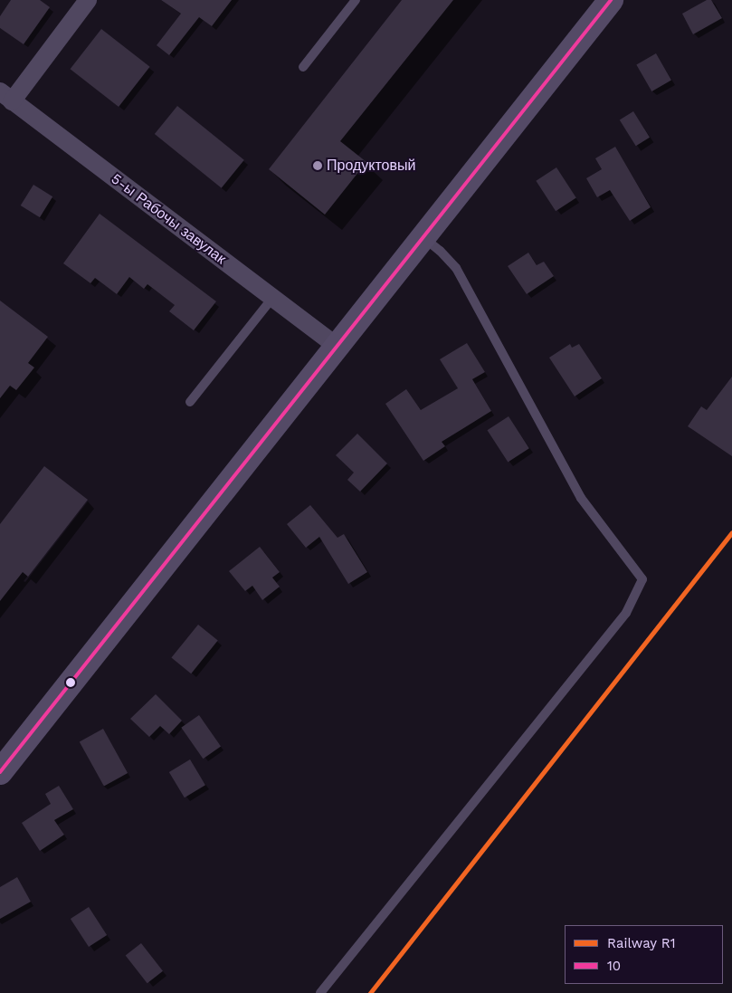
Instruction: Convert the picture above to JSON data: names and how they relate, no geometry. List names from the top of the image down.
{
  "streets": {
    "street": ["5-ы Рабочы завулак"]
  },
  "places": ["Продуктовый"],
  "lines": ["transit line 10", "rail line R1"],
  "legend": ["Railway R1", "10"]
}
